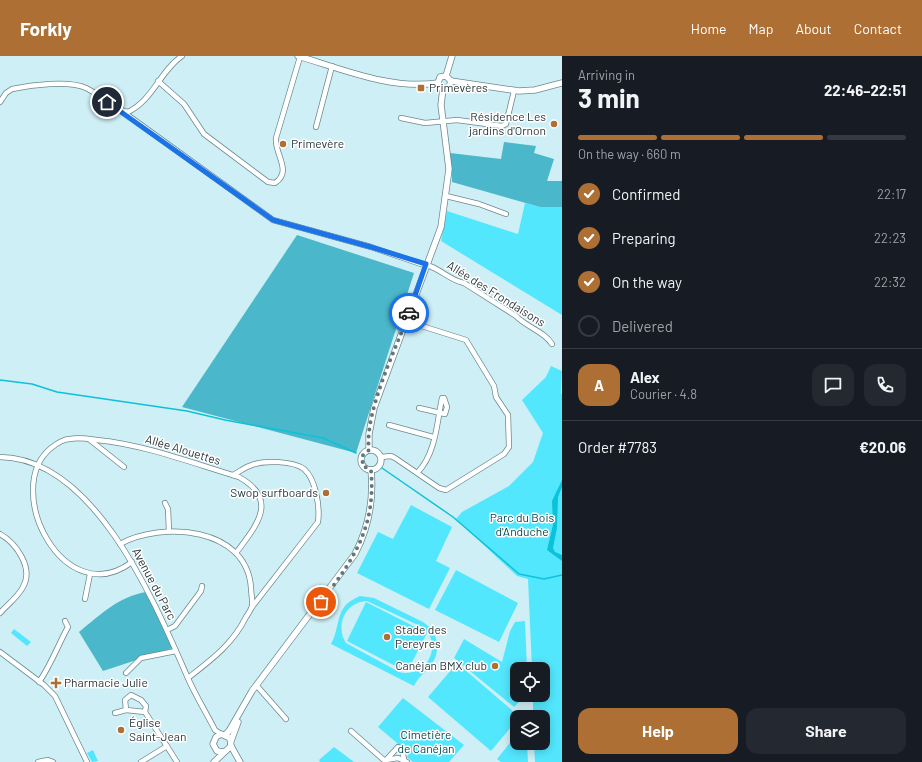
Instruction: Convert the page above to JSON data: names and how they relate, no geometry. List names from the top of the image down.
{
  "streets": {
    "street": ["Allée des Frondaisons", "Allée Alouettes", "Avenue du Parc"]
  },
  "crossings": [
    ["Allée Alouettes", "Avenue du Parc"]
  ],
  "parks": ["Parc du Bois d'Anduche", "Cimetière de Canéjan"],
  "places": {
    "transit": ["Primevères"],
    "other": [
      "Résidence Les jardins d'Ornon",
      "Primevère",
      "Swop surfboards",
      "Stade des Pereyres",
      "Canéjan BMX club",
      "Église Saint-Jean"
    ],
    "health": ["Pharmacie Julie"]
  },
  "page": {
    "header": "Forkly",
    "nav": [
      "Home",
      "Map",
      "About",
      "Contact"
    ],
    "heading": ["3 min", "Arriving in", "22:46–22:51"],
    "panel": [
      "Alex",
      "Courier · 4.8",
      "Order #7783",
      "€20.06"
    ],
    "bar": "On the way · 660 m",
    "list": [
      ["Confirmed", "22:17"],
      ["Preparing", "22:23"],
      ["On the way", "22:32"],
      "Delivered"
    ],
    "round": "A",
    "buttons": ["Help", "Share"]
  }
}
